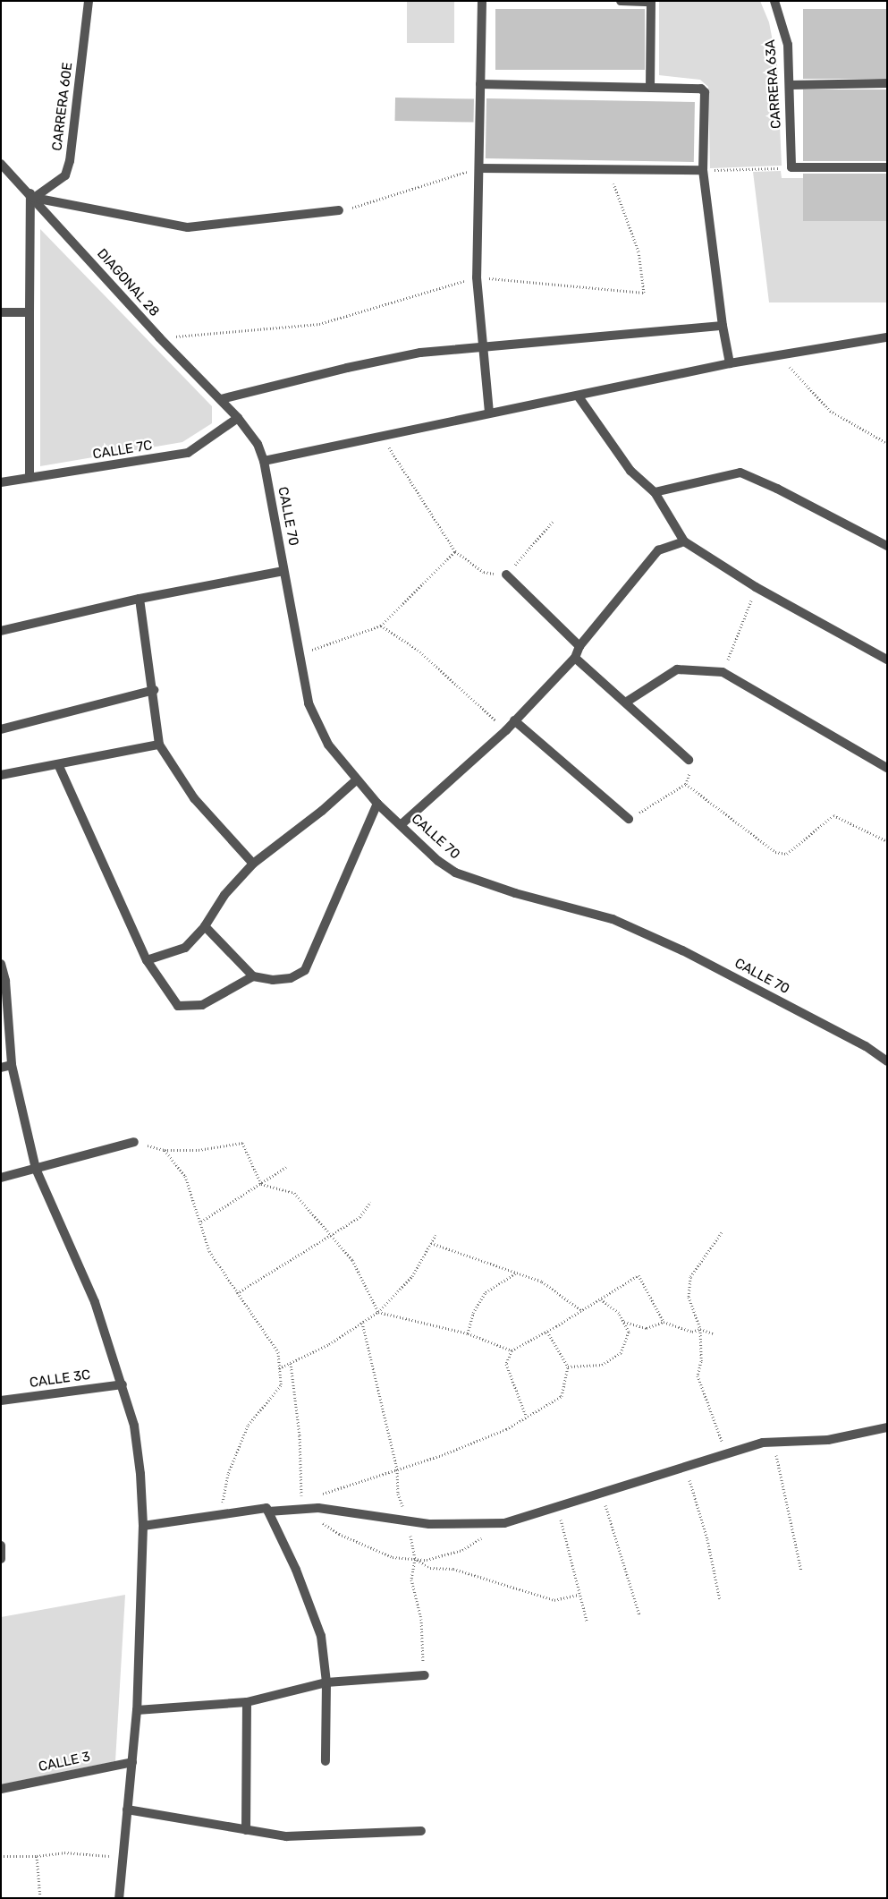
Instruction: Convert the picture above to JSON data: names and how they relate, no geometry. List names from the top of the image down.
{
  "streets": {
    "street": [
      "CARRERA 63A",
      "CARRERA 60E",
      "DIAGONAL 28",
      "CALLE 7C",
      "CALLE 70",
      "CALLE 3C",
      "CALLE 3"
    ]
  },
  "crossings": [
    ["CARRERA 60E", "DIAGONAL 28"],
    ["DIAGONAL 28", "CALLE 7C"],
    ["DIAGONAL 28", "CALLE 70"],
    ["CALLE 7C", "CALLE 70"]
  ]
}
